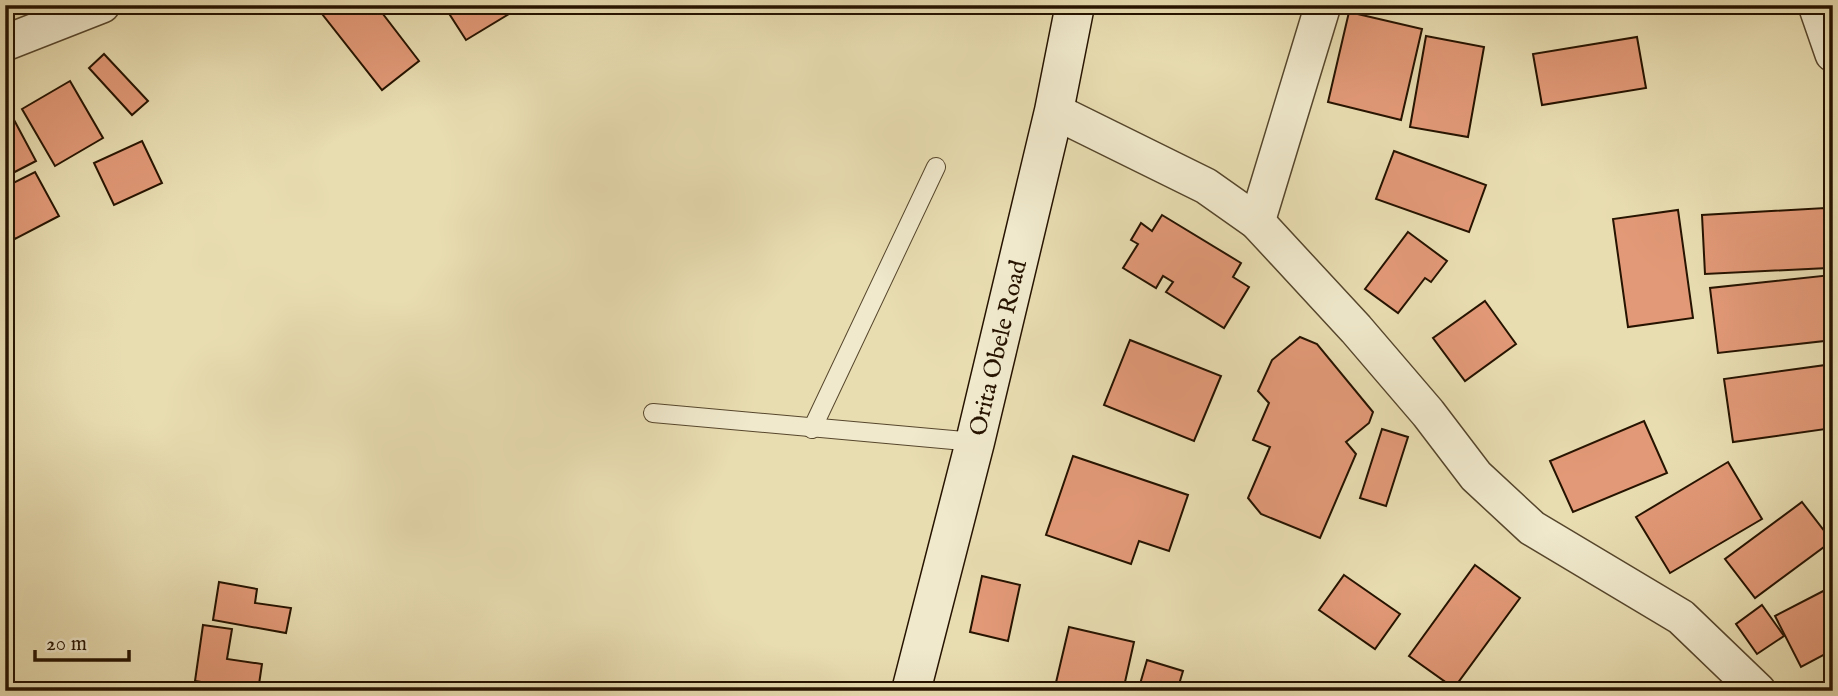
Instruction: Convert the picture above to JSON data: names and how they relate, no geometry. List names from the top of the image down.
{
  "streets": {
    "main road": ["Orita Obele Road"]
  },
  "scale_bar": "20 m"
}
